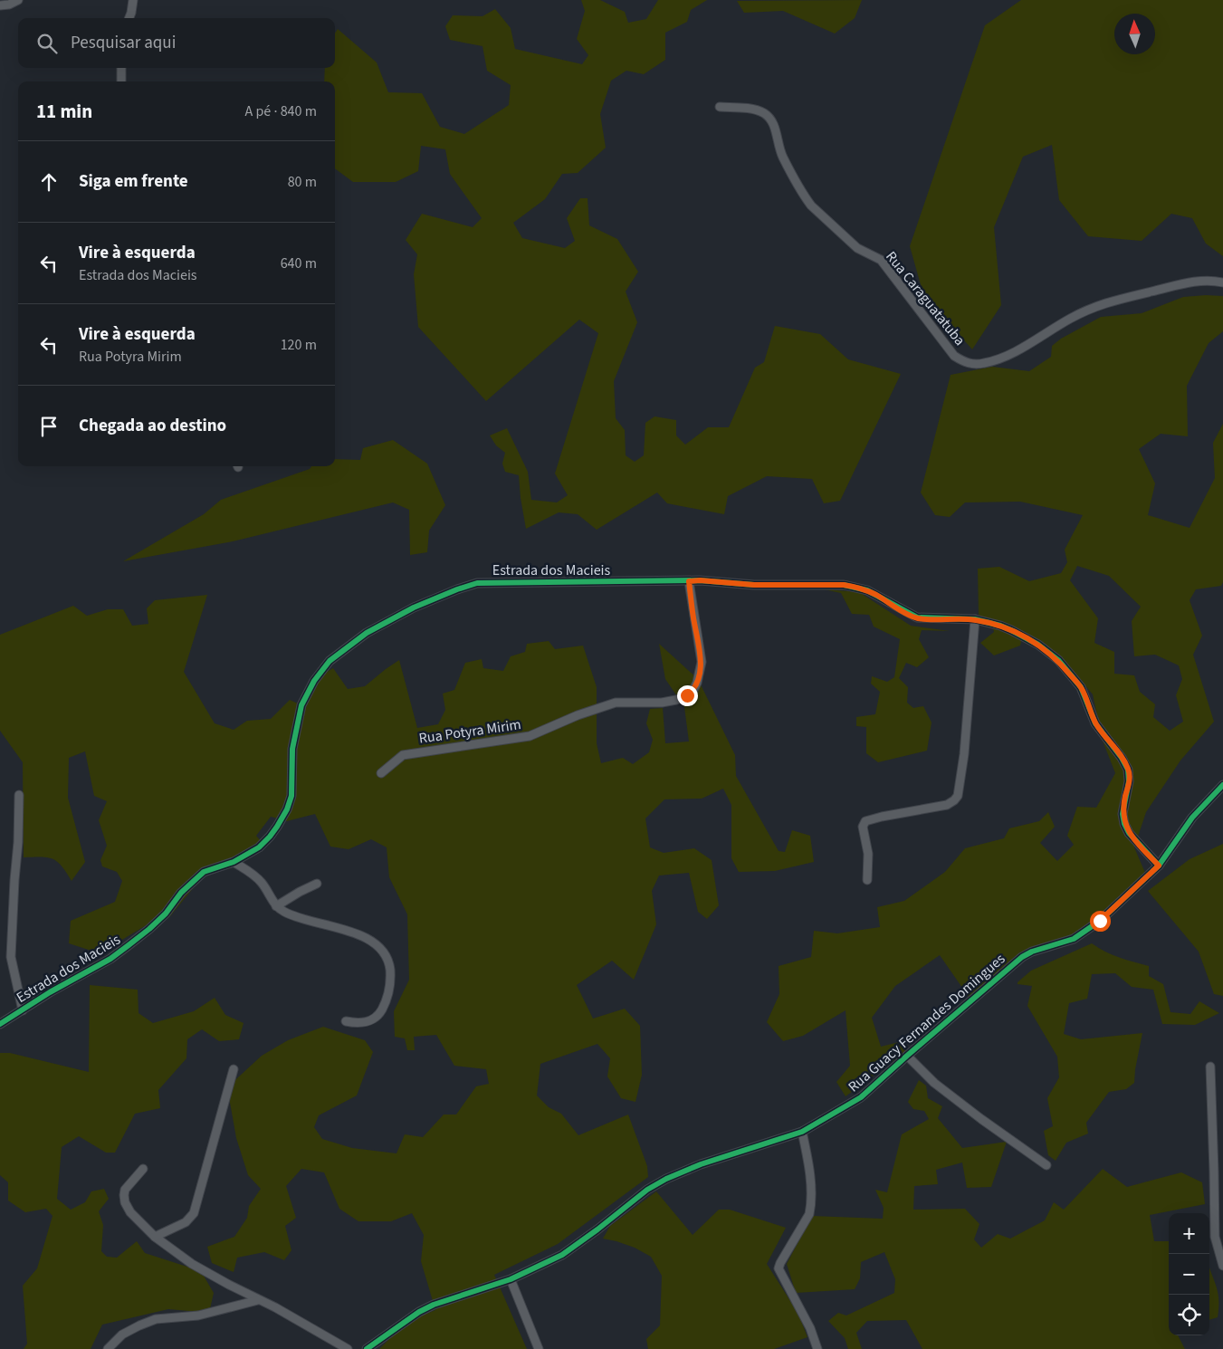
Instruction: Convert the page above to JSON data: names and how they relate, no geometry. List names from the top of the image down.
{
  "streets": {
    "street": [
      "Rua Caraguatatuba",
      "Estrada dos Macieis",
      "Rua Potyra Mirim",
      "Rua Guacy Fernandes Domingues"
    ]
  },
  "crossings": [
    ["Estrada dos Macieis", "Rua Potyra Mirim"],
    ["Estrada dos Macieis", "Rua Guacy Fernandes Domingues"]
  ],
  "north": "top",
  "page": {
    "search": "Pesquisar aqui",
    "heading": ["11 min", "A pé · 840 m"],
    "list": [
      ["Siga em frente", "80 m"],
      ["Vire à esquerda", "Estrada dos Macieis", "640 m"],
      ["Vire à esquerda", "Rua Potyra Mirim", "120 m"],
      "Chegada ao destino"
    ],
    "map_buttons": ["+", "−"]
  }
}
